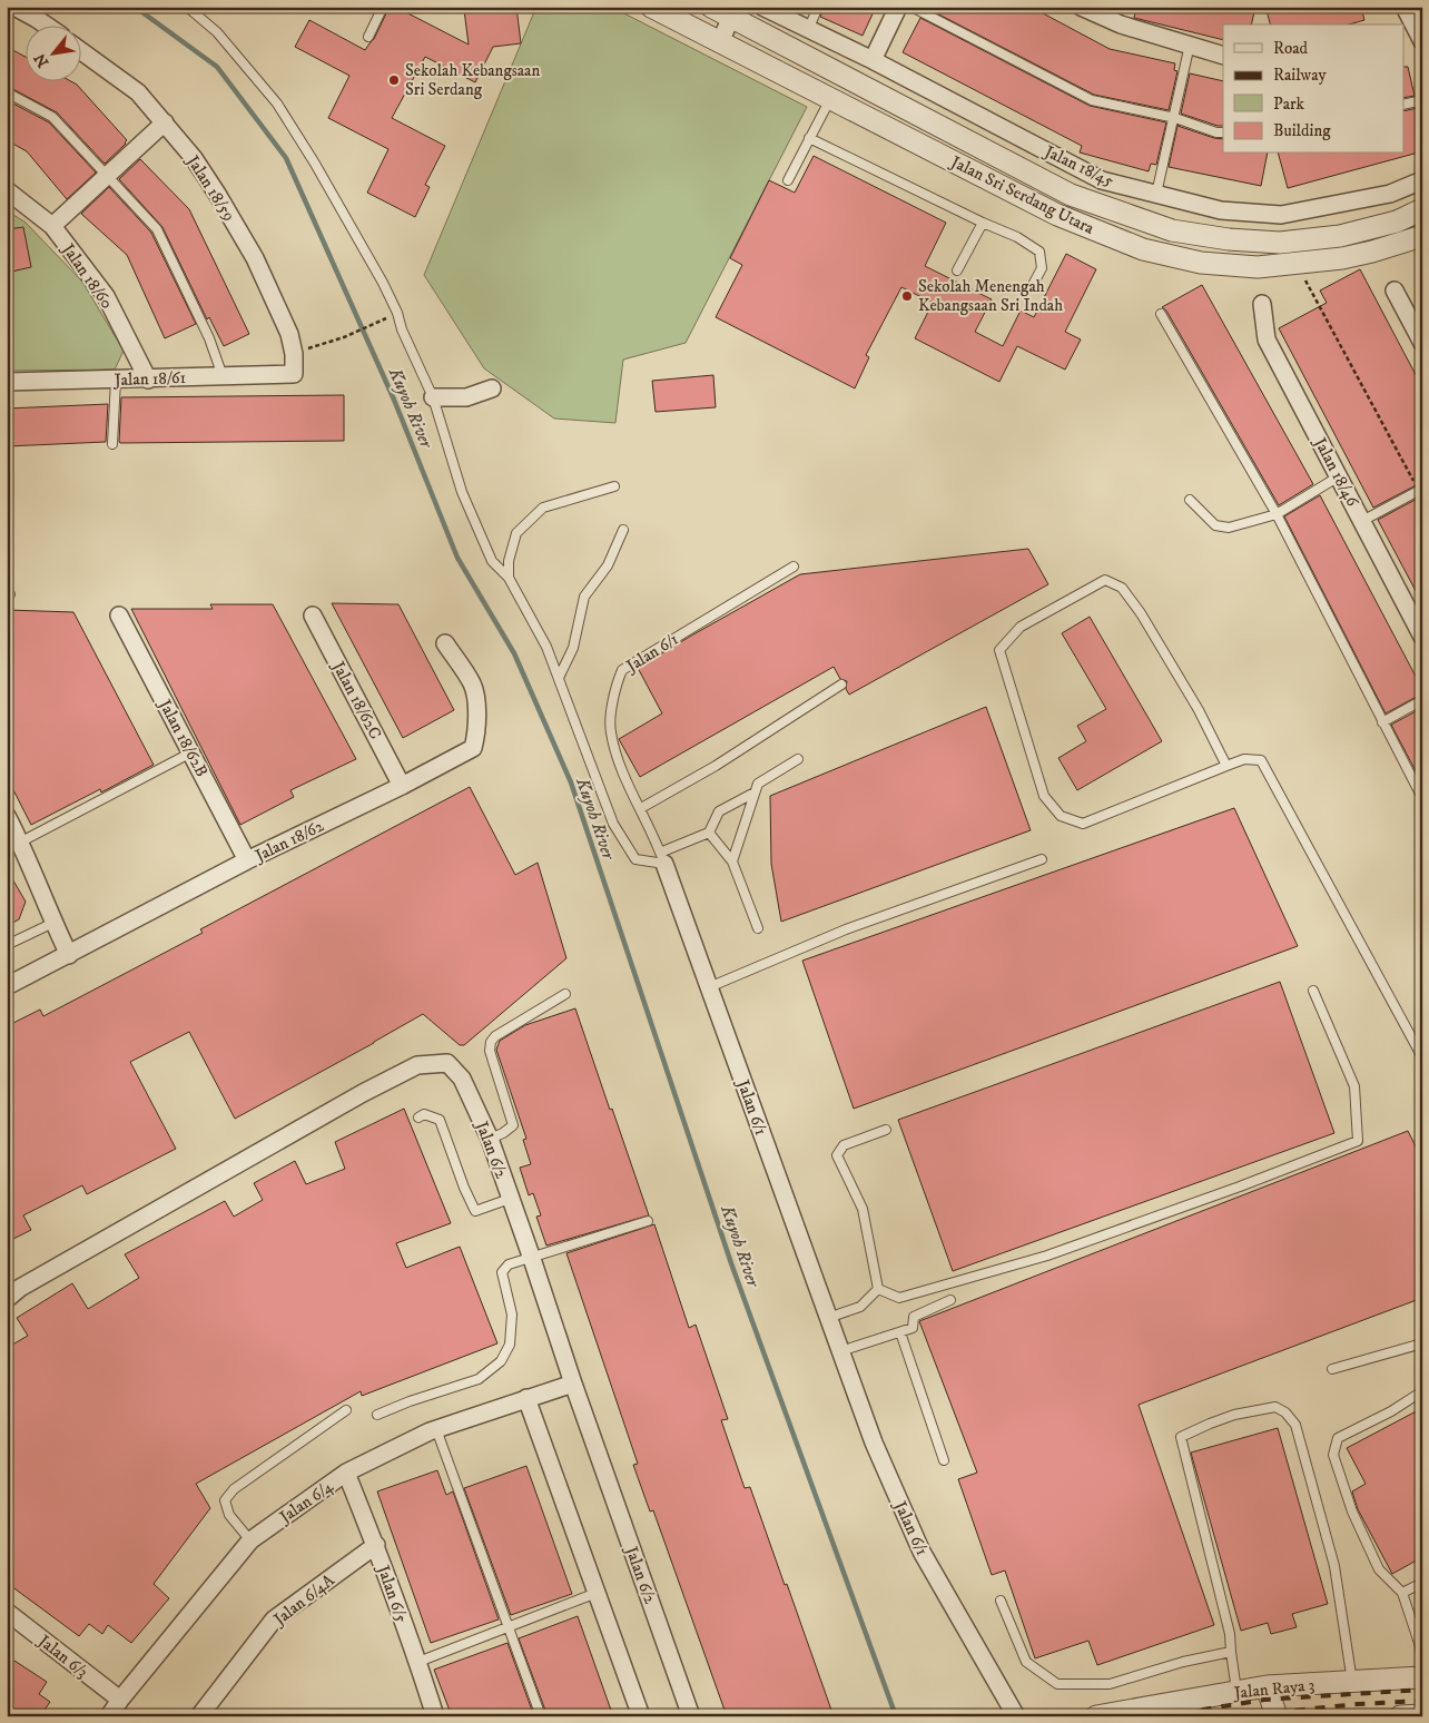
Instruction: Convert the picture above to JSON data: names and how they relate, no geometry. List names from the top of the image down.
{
  "streets": {
    "street": [
      "Jalan 18/45",
      "Jalan 18/59",
      "Jalan Sri Serdang Utara",
      "Jalan 18/60",
      "Jalan 18/61",
      "Jalan 18/46",
      "Jalan 6/1",
      "Jalan 18/62C",
      "Jalan 18/62B",
      "Jalan 18/62",
      "Jalan 6/2",
      "Jalan 6/4",
      "Jalan 6/5",
      "Jalan 6/4A",
      "Jalan 6/3",
      "Jalan Raya 3"
    ]
  },
  "crossings": [
    ["Jalan 18/59", "Jalan 18/61"],
    ["Jalan 18/60", "Jalan 18/61"],
    ["Jalan 18/62C", "Jalan 18/62"],
    ["Jalan 18/62B", "Jalan 18/62"],
    ["Jalan 6/2", "Jalan 6/4"],
    ["Jalan 6/4", "Jalan 6/5"],
    ["Jalan 6/4", "Jalan 6/3"],
    ["Jalan 6/5", "Jalan 6/4A"]
  ],
  "water": ["Kuyoh River"],
  "places": ["Sekolah Kebangsaan Sri Serdang", "Sekolah Menengah Kebangsaan Sri Indah"],
  "legend": [
    "Road",
    "Railway",
    "Park",
    "Building"
  ],
  "north": "bottom left"
}
